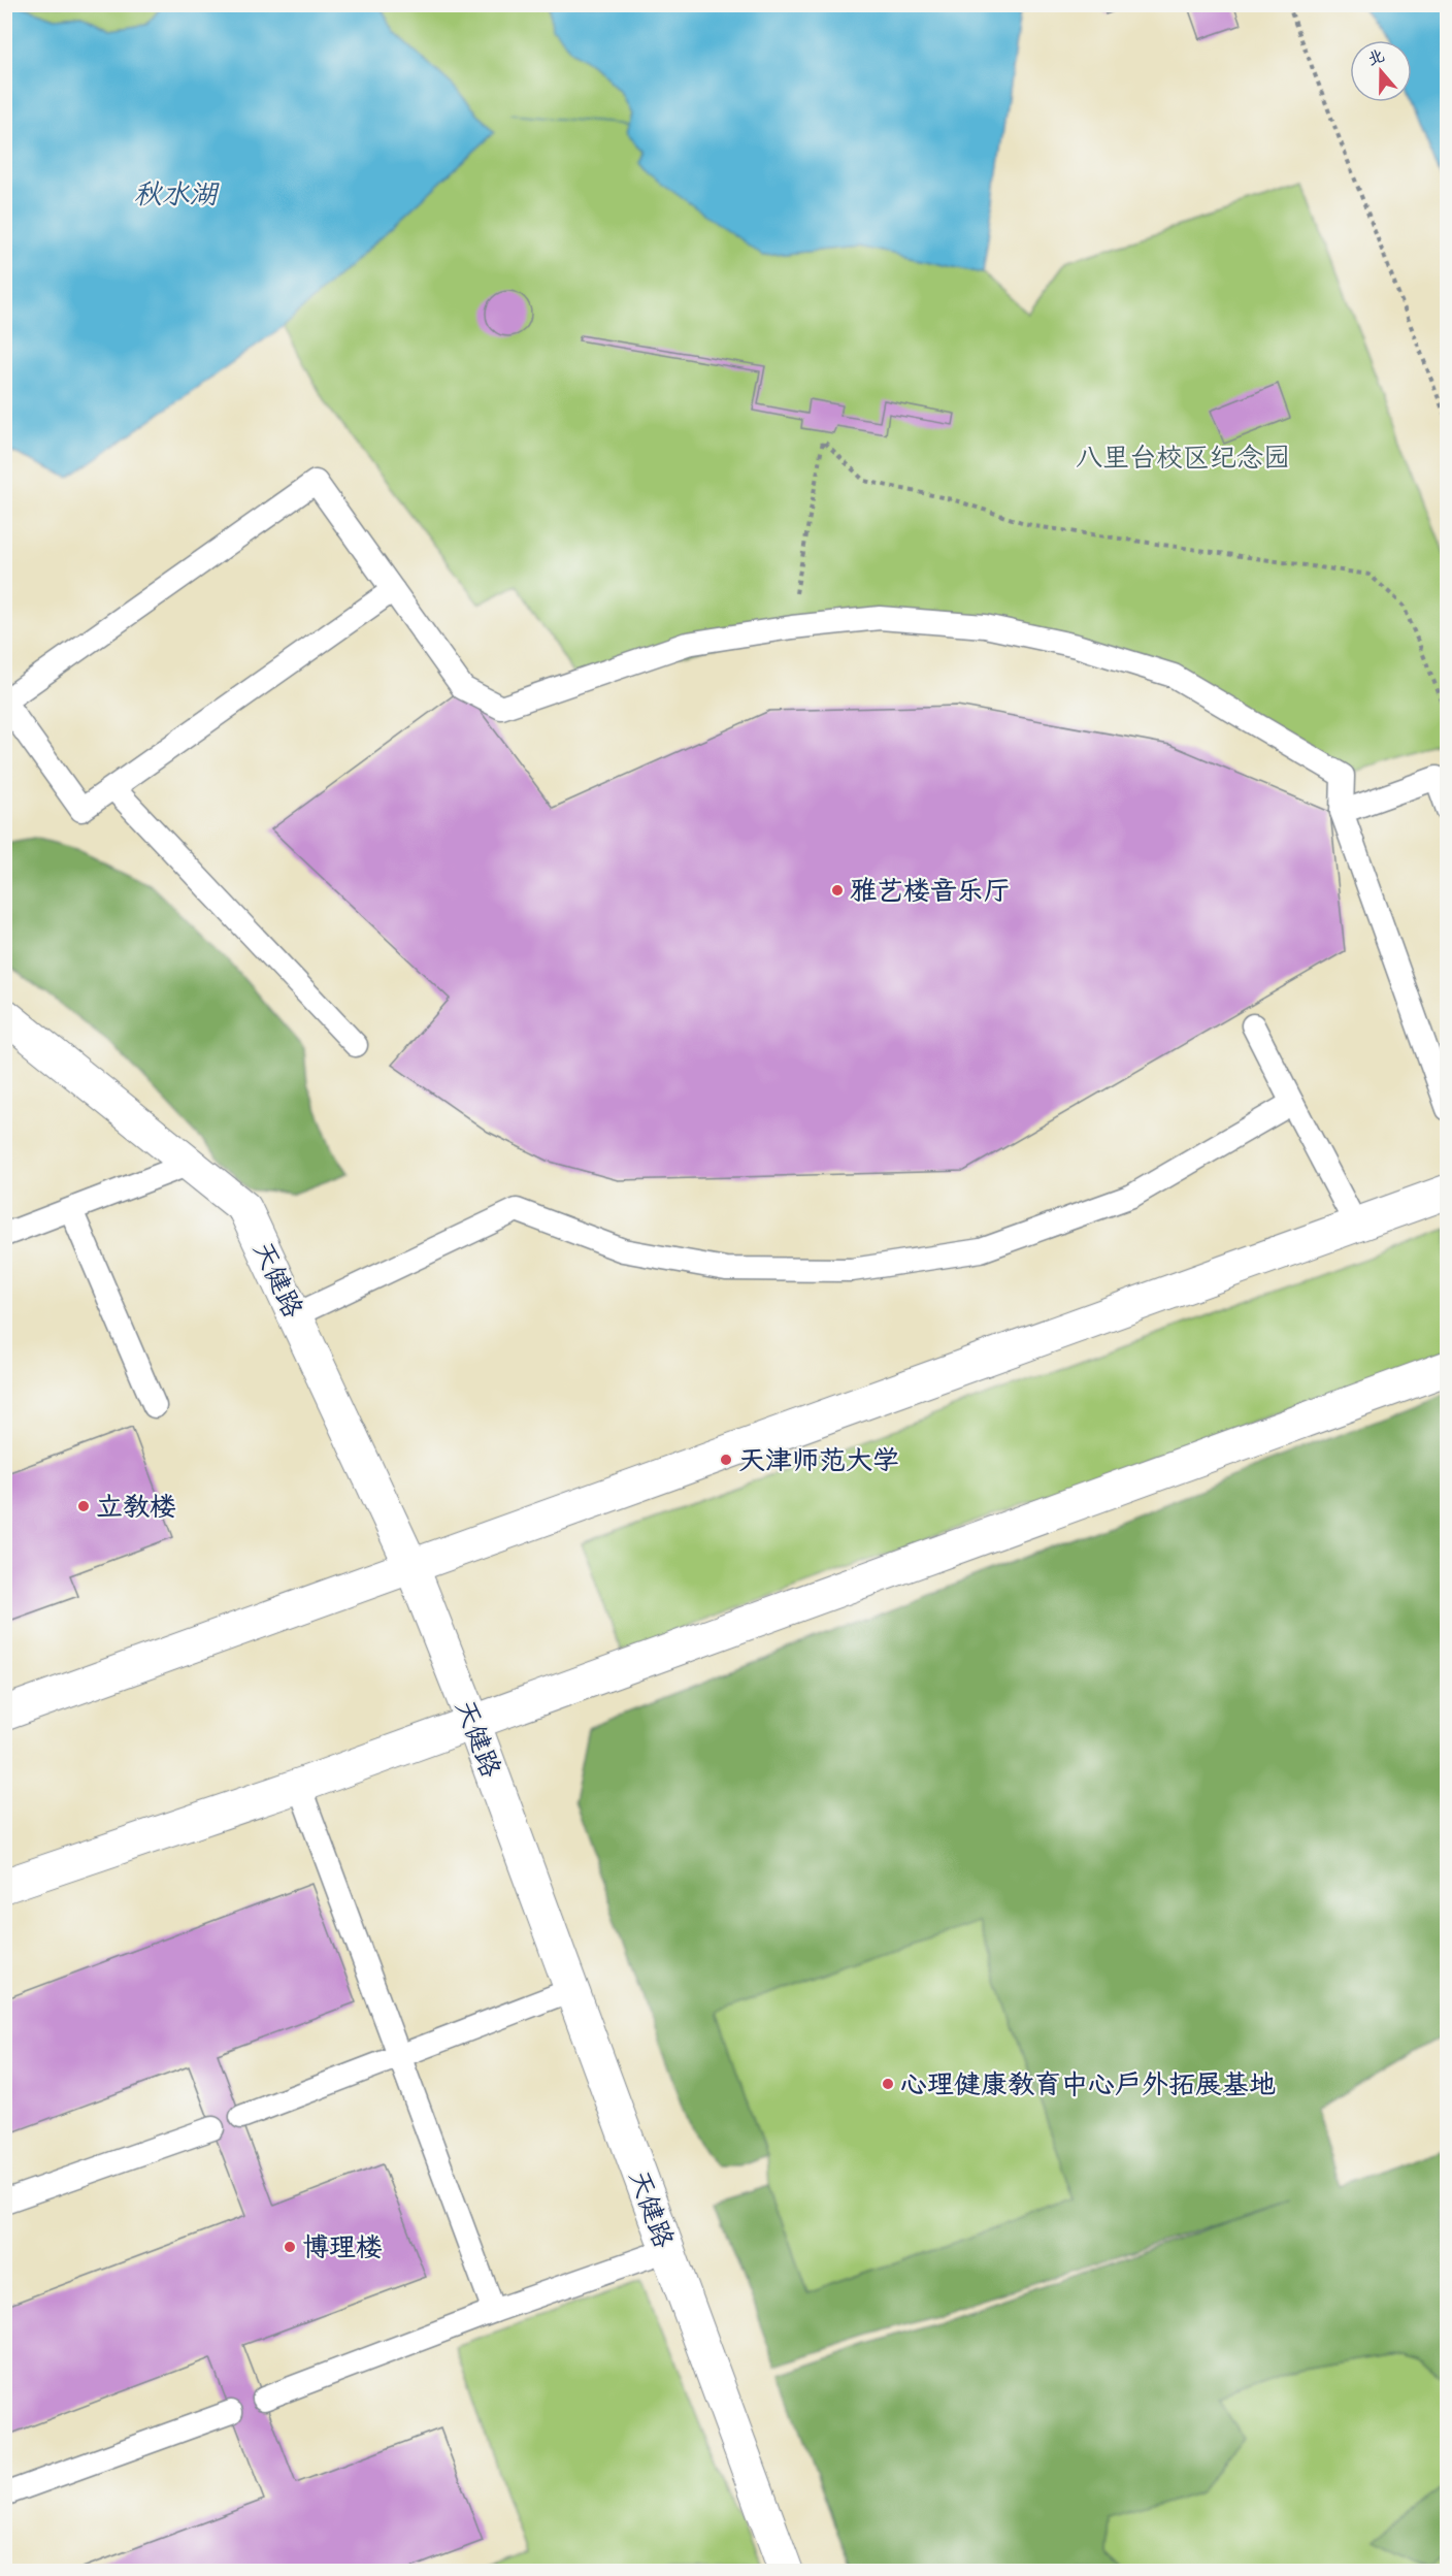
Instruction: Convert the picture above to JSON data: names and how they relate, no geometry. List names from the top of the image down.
{
  "streets": {
    "street": ["天健路"]
  },
  "water": ["秋水湖"],
  "parks": ["八里台校区纪念园"],
  "places": [
    "雅艺楼音乐厅",
    "天津师范大学",
    "立教楼",
    "心理健康教育中心户外拓展基地",
    "博理楼"
  ],
  "north": "top"
}
